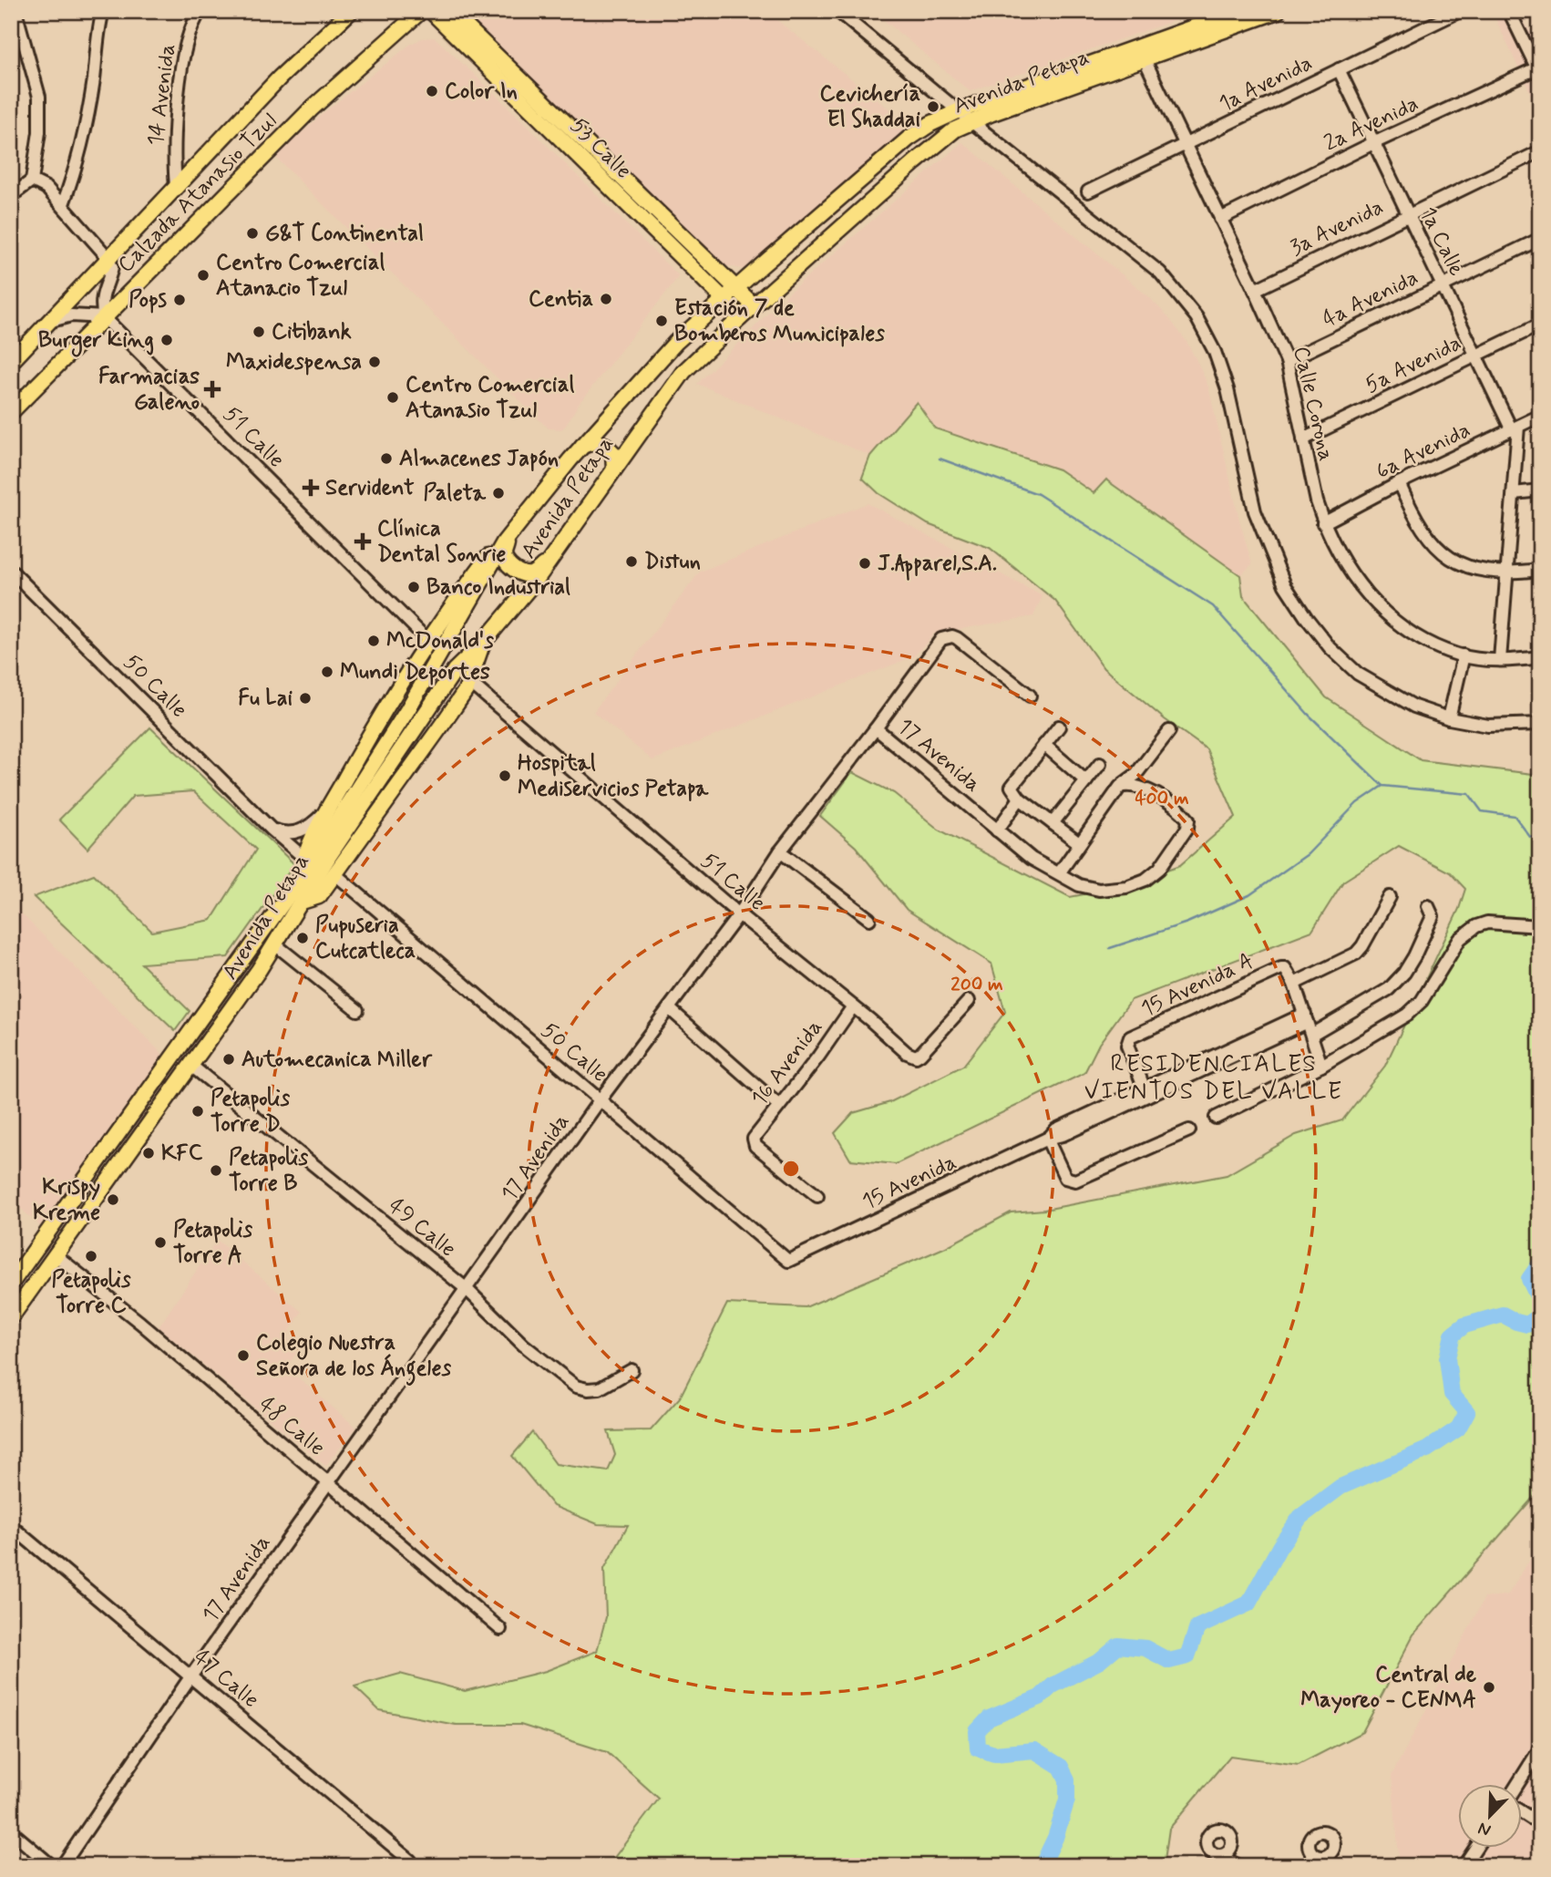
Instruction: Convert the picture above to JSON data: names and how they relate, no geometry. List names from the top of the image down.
{
  "streets": {
    "main road": ["Avenida Petapa", "53 Calle", "Calzada Atanasio Tzul"],
    "street": [
      "1a Avenida",
      "14 Avenida",
      "2a Avenida",
      "3a Avenida",
      "1a Calle",
      "4a Avenida",
      "5a Avenida",
      "Calle Corona",
      "51 Calle",
      "6a Avenida",
      "50 Calle",
      "17 Avenida",
      "15 Avenida A",
      "16 Avenida",
      "15 Avenida",
      "49 Calle",
      "48 Calle",
      "47 Calle"
    ]
  },
  "crossings": [
    ["Avenida Petapa", "53 Calle"],
    ["Avenida Petapa", "Calle Corona"],
    ["Avenida Petapa", "49 Calle"],
    ["Avenida Petapa", "48 Calle"],
    ["1a Avenida", "1a Calle"],
    ["1a Avenida", "Calle Corona"],
    ["14 Avenida", "Calzada Atanasio Tzul"],
    ["2a Avenida", "1a Calle"],
    ["2a Avenida", "Calle Corona"],
    ["Calzada Atanasio Tzul", "51 Calle"],
    ["3a Avenida", "1a Calle"],
    ["3a Avenida", "Calle Corona"],
    ["1a Calle", "4a Avenida"],
    ["1a Calle", "5a Avenida"],
    ["1a Calle", "Calle Corona"],
    ["1a Calle", "6a Avenida"],
    ["4a Avenida", "Calle Corona"],
    ["5a Avenida", "Calle Corona"],
    ["Calle Corona", "6a Avenida"],
    ["51 Calle", "17 Avenida"],
    ["51 Calle", "16 Avenida"],
    ["50 Calle", "17 Avenida"],
    ["50 Calle", "15 Avenida"],
    ["17 Avenida", "49 Calle"],
    ["17 Avenida", "48 Calle"],
    ["17 Avenida", "47 Calle"],
    ["15 Avenida A", "15 Avenida"]
  ],
  "districts": ["RESIDENCIALES VIENTOS DEL VALLE"],
  "places": {
    "other": [
      "Color In",
      "Cevichería El Shaddai",
      "G&T Continental",
      "Centro Comercial Atanacio Tzul",
      "Centia",
      "Pops",
      "Estación 7 de Bomberos Municipales",
      "Citibank",
      "Burger King",
      "Maxidespensa",
      "Centro Comercial Atanasio Tzul",
      "Almacenes Japón",
      "Paleta",
      "Distun",
      "J.Apparel,S.A.",
      "Banco Industrial",
      "McDonald's",
      "Mundi Deportes",
      "Fu Lai",
      "Hospital Mediservicios Petapa",
      "Pupuseria Cutcatleca",
      "Automecanica Miller",
      "Petapolis Torre D",
      "KFC",
      "Petapolis Torre B",
      "Krispy Kreme",
      "Petapolis Torre A",
      "Petapolis Torre C",
      "Colegio Nuestra Señora de los Ángeles",
      "Central de Mayoreo - CENMA"
    ],
    "health": ["Farmacias Galeno", "Servident", "Clínica Dental Sonrie"]
  },
  "north": "bottom left",
  "rings": ["400 m", "200 m"]
}
